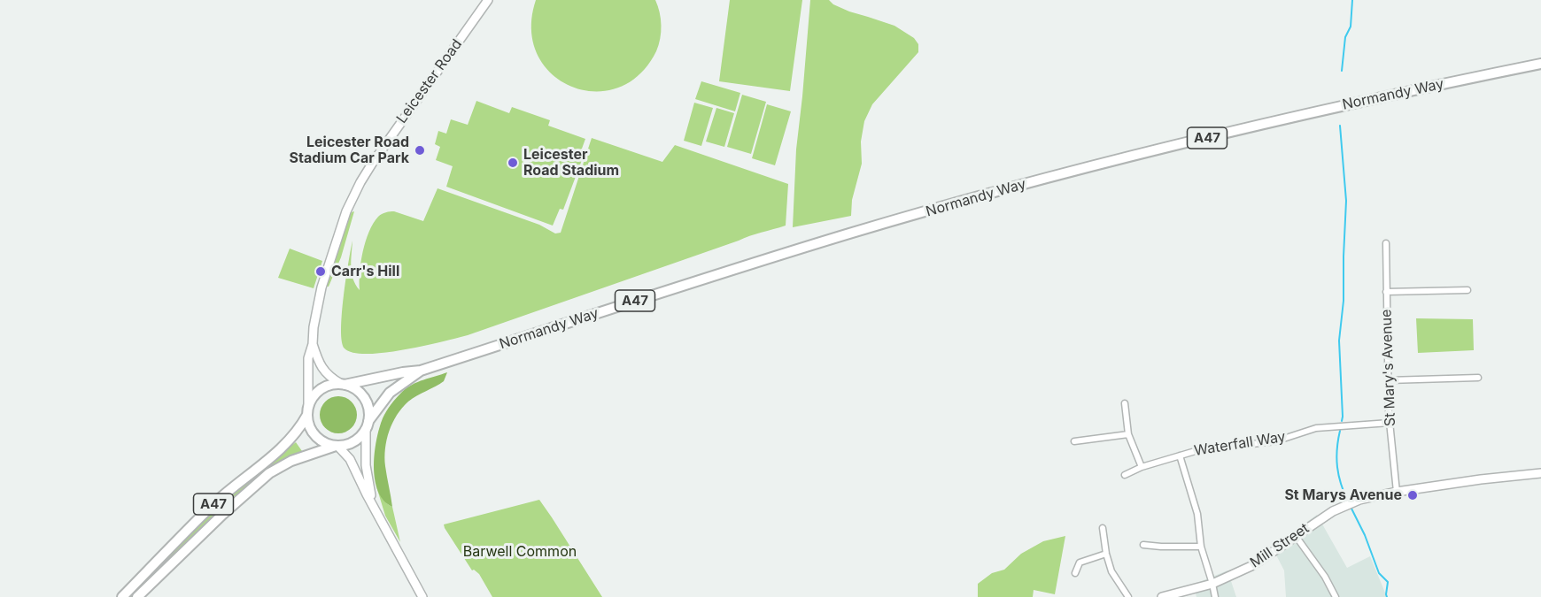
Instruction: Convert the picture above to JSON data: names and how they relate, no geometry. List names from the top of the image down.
{
  "streets": {
    "main road": ["Normandy Way", "A47"],
    "street": [
      "Leicester Road",
      "St Mary's Avenue",
      "Waterfall Way",
      "Mill Street"
    ]
  },
  "crossings": [
    ["Leicester Road", "Normandy Way"],
    ["Leicester Road", "A47"],
    ["Normandy Way", "A47"],
    ["St Mary's Avenue", "Waterfall Way"],
    ["St Mary's Avenue", "Mill Street"]
  ],
  "parks": ["Barwell Common"],
  "places": [
    "Leicester Road Stadium Car Park",
    "Leicester Road Stadium",
    "Carr's Hill",
    "St Marys Avenue"
  ]
}
